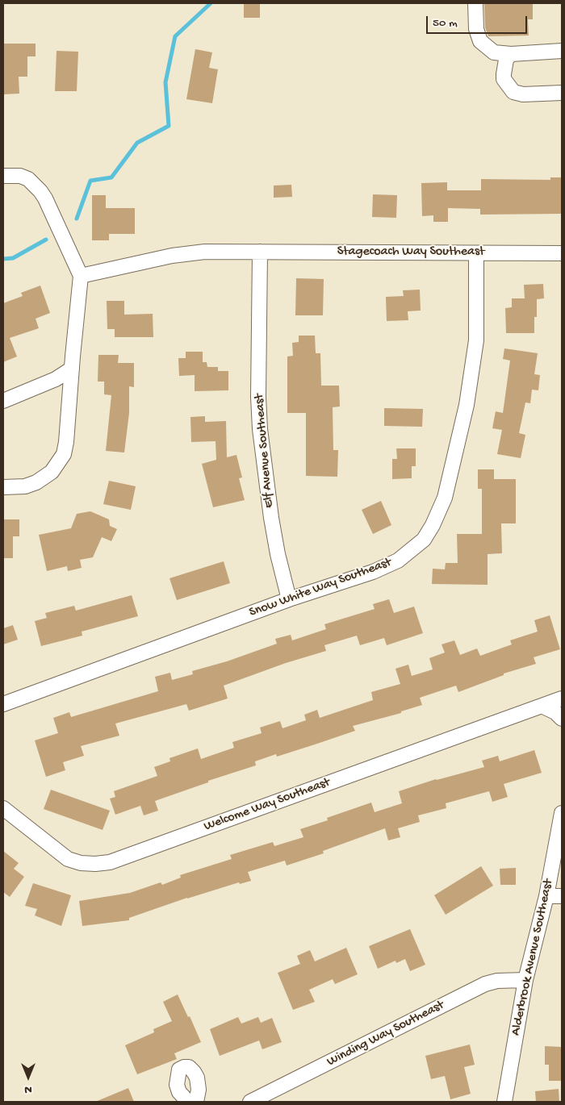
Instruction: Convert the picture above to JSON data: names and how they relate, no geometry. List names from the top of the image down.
{
  "streets": {
    "street": [
      "Stagecoach Way Southeast",
      "Elf Avenue Southeast",
      "Snow White Way Southeast",
      "Welcome Way Southeast",
      "Alderbrook Avenue Southeast",
      "Winding Way Southeast"
    ]
  },
  "crossings": [
    ["Stagecoach Way Southeast", "Elf Avenue Southeast"],
    ["Stagecoach Way Southeast", "Snow White Way Southeast"],
    ["Elf Avenue Southeast", "Snow White Way Southeast"],
    ["Alderbrook Avenue Southeast", "Winding Way Southeast"]
  ],
  "scale_bar": "50 m",
  "north": "bottom"
}
